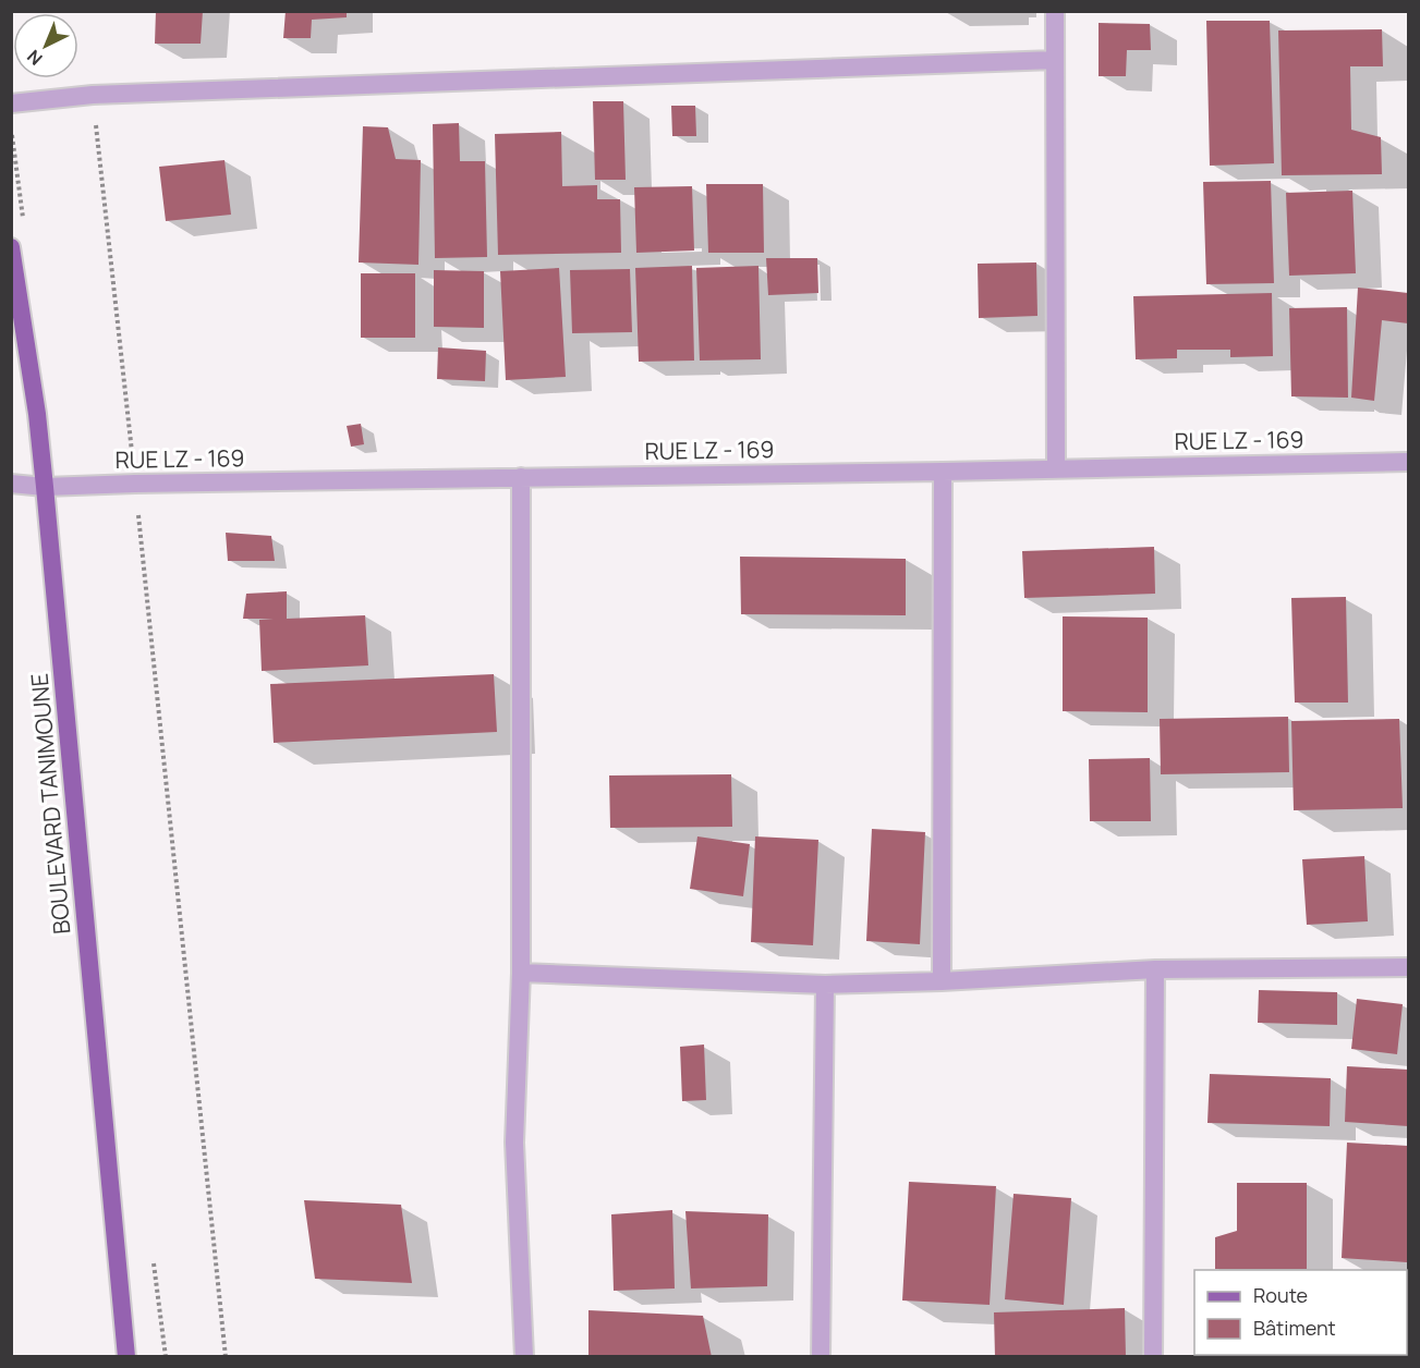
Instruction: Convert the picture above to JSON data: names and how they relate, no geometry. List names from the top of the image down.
{
  "streets": {
    "main road": ["BOULEVARD TANIMOUNE"],
    "street": ["RUE LZ - 169"]
  },
  "crossings": [
    ["RUE LZ - 169", "BOULEVARD TANIMOUNE"]
  ],
  "legend": ["Route", "Bâtiment"],
  "north": "bottom left"
}
